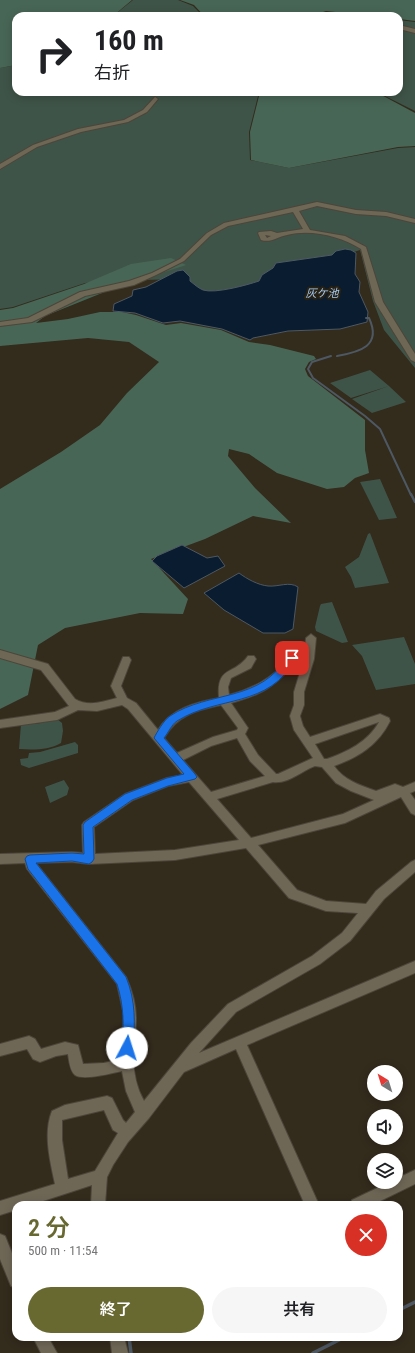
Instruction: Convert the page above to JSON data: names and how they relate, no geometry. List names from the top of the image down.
{
  "water": ["灰ケ池"],
  "north": "top left",
  "page": {
    "turn": ["160 m", "右折"],
    "heading": ["2 分", "500 m · 11:54"],
    "buttons": ["終了", "共有"]
  }
}
